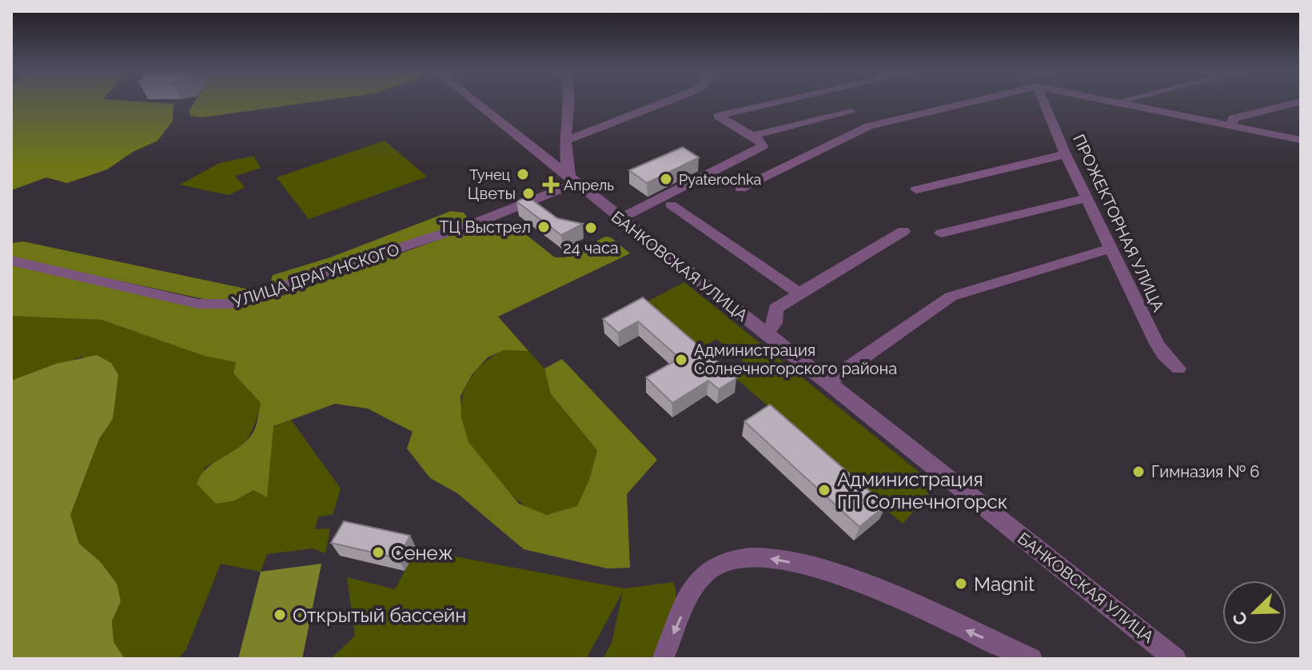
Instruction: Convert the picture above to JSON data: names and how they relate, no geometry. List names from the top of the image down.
{
  "streets": {
    "street": ["ПРОЖЕКТОРНАЯ УЛИЦА", "БАНКОВСКАЯ УЛИЦА", "УЛИЦА ДРАГУНСКОГО"]
  },
  "crossings": [
    ["БАНКОВСКАЯ УЛИЦА", "УЛИЦА ДРАГУНСКОГО"]
  ],
  "places": {
    "other": [
      "Тунец",
      "Pyaterochka",
      "Цветы",
      "ТЦ Выстрел",
      "24 часа",
      "Администрация Солнечногорского района",
      "Гимназия № 6",
      "Администрация ГП Солнечногорск",
      "Сенеж",
      "Magnit",
      "Открытый бассейн"
    ],
    "health": ["Апрель"]
  },
  "north": "bottom left"
}
